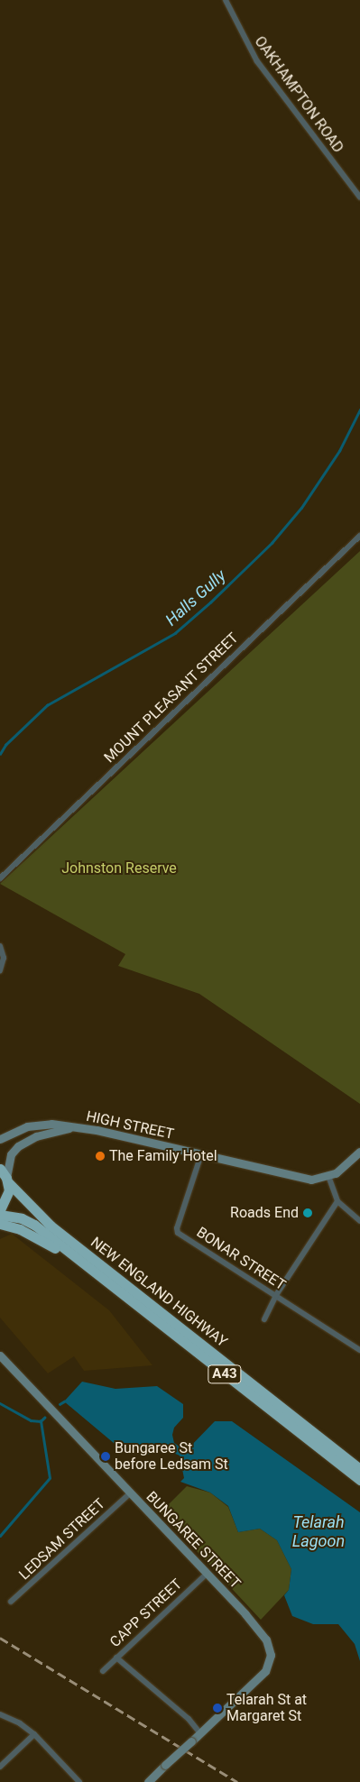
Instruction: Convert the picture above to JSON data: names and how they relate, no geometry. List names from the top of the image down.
{
  "streets": {
    "highway": ["NEW ENGLAND HIGHWAY", "A43"],
    "street": [
      "OAKHAMPTON ROAD",
      "MOUNT PLEASANT STREET",
      "HIGH STREET",
      "BONAR STREET",
      "LEDSAM STREET",
      "BUNGAREE STREET",
      "CAPP STREET"
    ]
  },
  "crossings": [
    ["HIGH STREET", "BONAR STREET"],
    ["HIGH STREET", "NEW ENGLAND HIGHWAY"],
    ["HIGH STREET", "A43"],
    ["NEW ENGLAND HIGHWAY", "A43"],
    ["LEDSAM STREET", "BUNGAREE STREET"],
    ["BUNGAREE STREET", "CAPP STREET"]
  ],
  "water": ["Halls Gully", "Telarah Lagoon"],
  "parks": ["Johnston Reserve"],
  "places": [
    "The Family Hotel",
    "Roads End",
    "Bungaree St before Ledsam St",
    "Telarah St at Margaret St"
  ]
}
